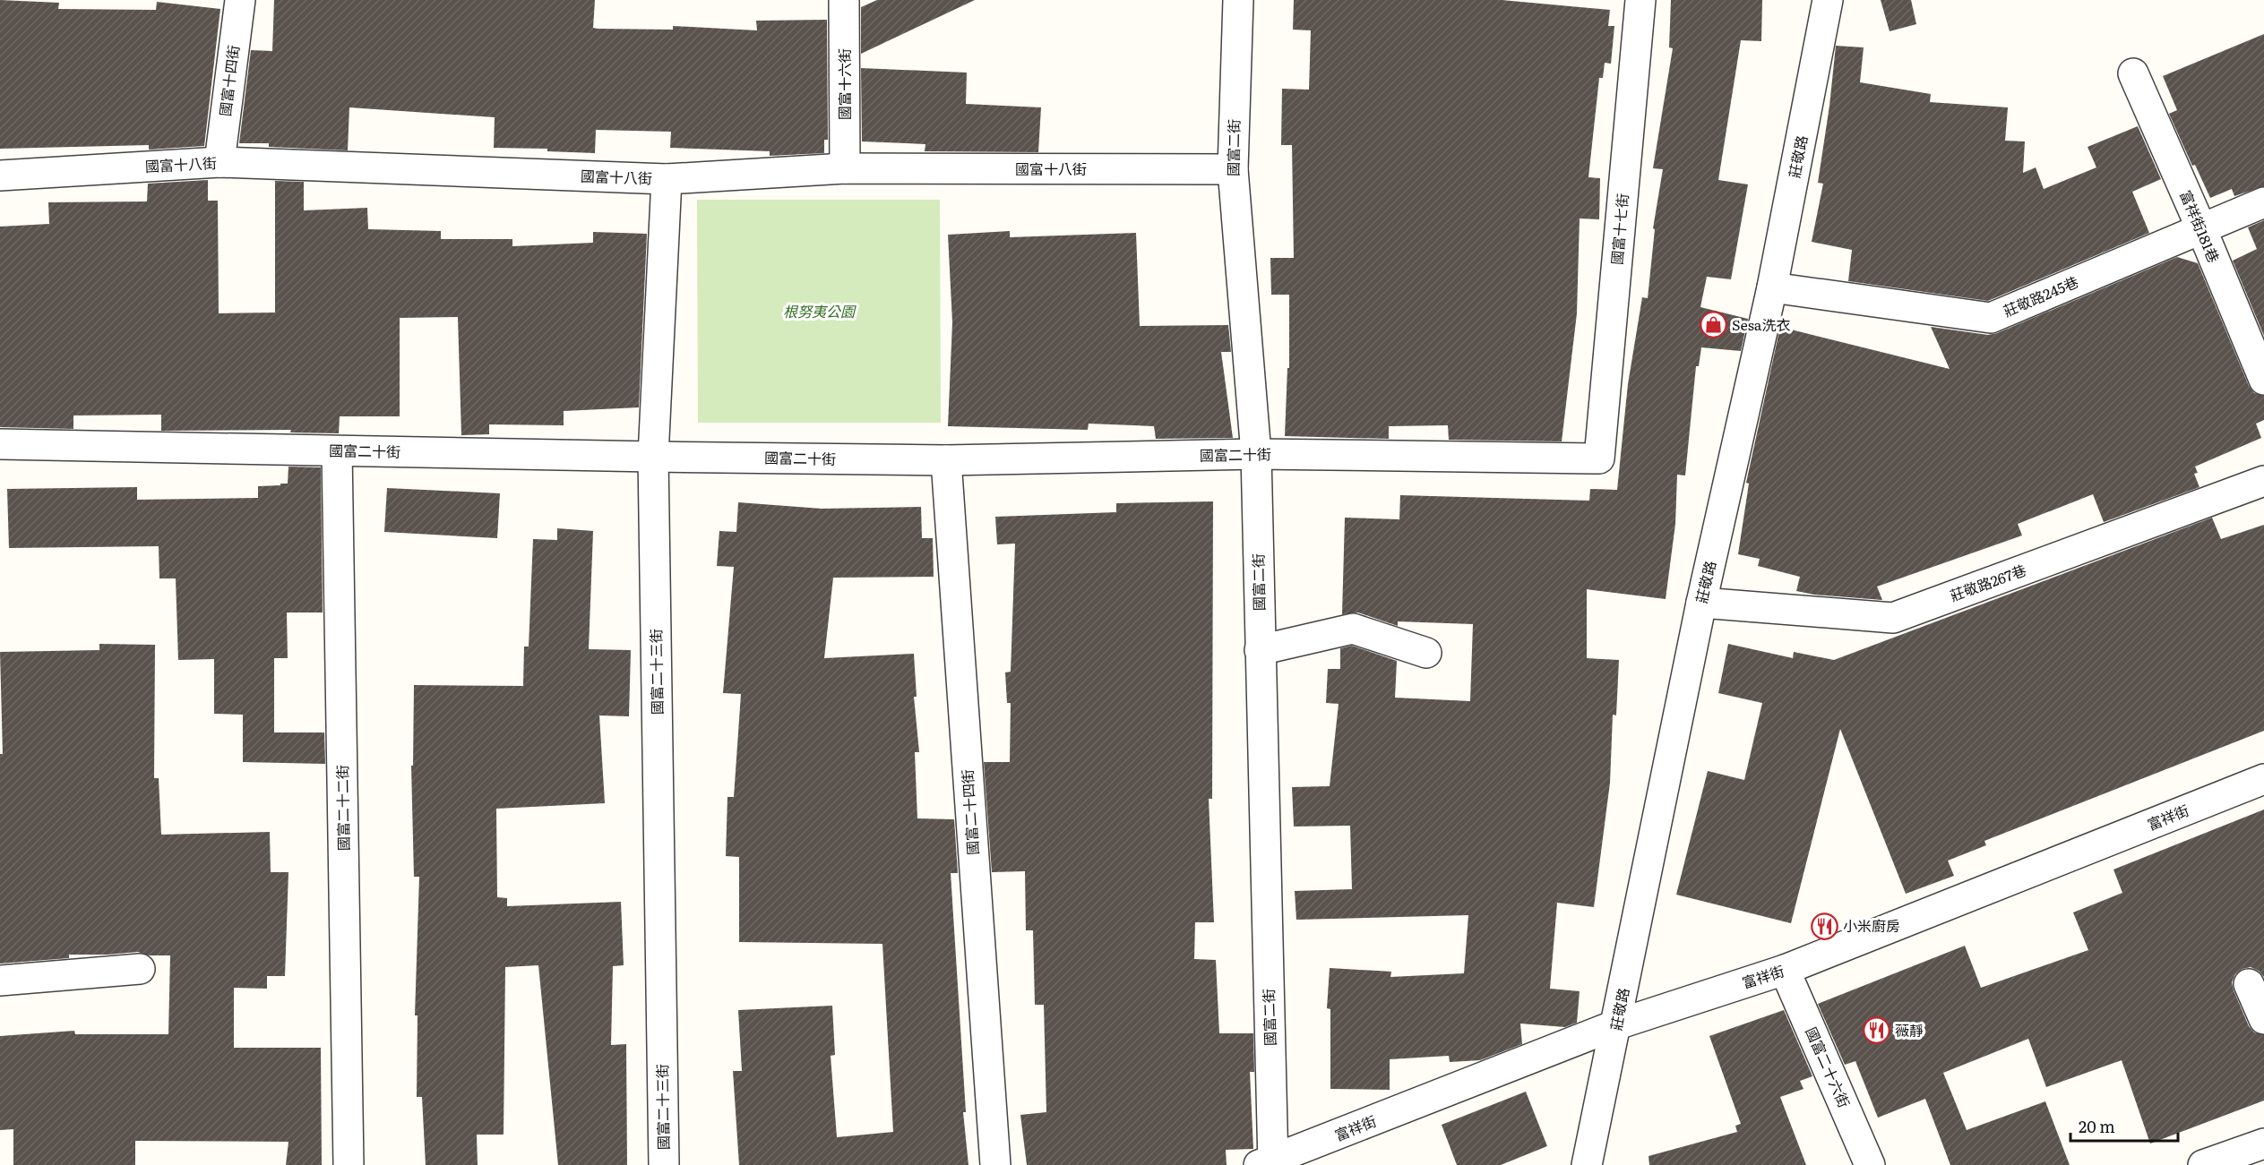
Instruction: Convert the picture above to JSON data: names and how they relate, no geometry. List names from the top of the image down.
{
  "streets": {
    "street": [
      "國富十四街",
      "國富十六街",
      "國富二街",
      "莊敬路",
      "國富十八街",
      "富祥街181巷",
      "國富十七街",
      "莊敬路245巷",
      "國富二十街",
      "莊敬路267巷",
      "國富二十三街",
      "國富二十二街",
      "國富二十四街",
      "富祥街",
      "國富二十六街"
    ]
  },
  "crossings": [
    ["國富十四街", "國富十八街"],
    ["國富十六街", "國富十八街"],
    ["國富二街", "國富十八街"],
    ["國富二街", "國富二十街"],
    ["國富二街", "富祥街"],
    ["莊敬路", "莊敬路245巷"],
    ["莊敬路", "莊敬路267巷"],
    ["莊敬路", "富祥街"],
    ["國富十八街", "國富二十三街"],
    ["富祥街181巷", "莊敬路245巷"],
    ["國富十七街", "國富二十街"],
    ["國富二十街", "國富二十三街"],
    ["國富二十街", "國富二十二街"],
    ["國富二十街", "國富二十四街"],
    ["富祥街", "國富二十六街"]
  ],
  "parks": ["根努夷公園"],
  "places": {
    "shop": ["Sesa洗衣"],
    "restaurant": ["小米廚房", "薇靜"]
  },
  "scale_bar": "20 m"
}
